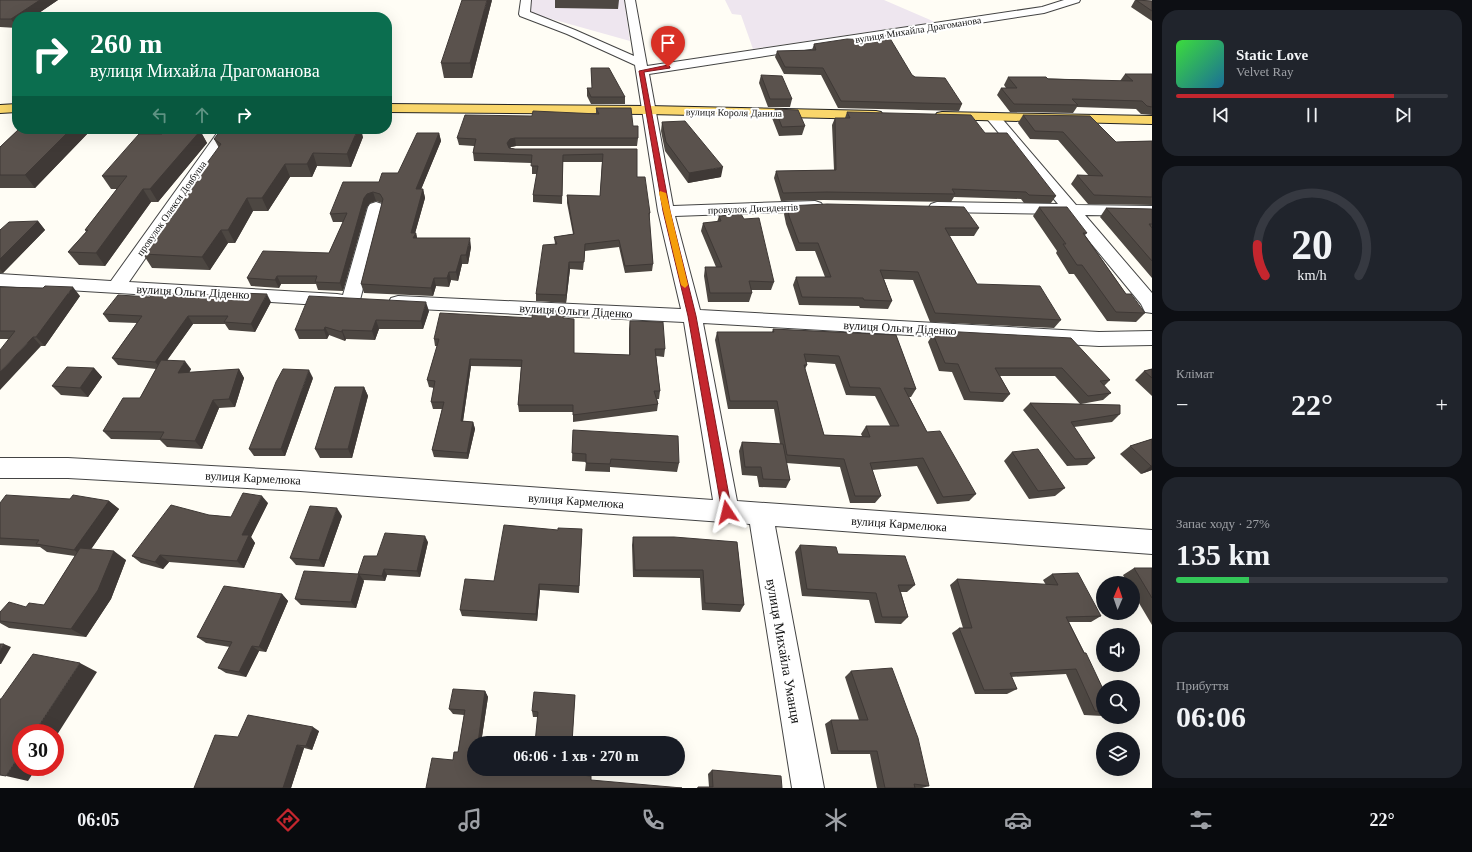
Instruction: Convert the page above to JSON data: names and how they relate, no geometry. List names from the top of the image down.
{
  "streets": {
    "main road": ["вулиця Короля Данила"],
    "street": [
      "вулиця Михайла Драгоманова",
      "провулок Олекси Довбуша",
      "провулок Дисидентів",
      "вулиця Ольги Діденко",
      "вулиця Кармелюка",
      "вулиця Михайла Уманця"
    ]
  },
  "crossings": [
    ["провулок Олекси Довбуша", "вулиця Ольги Діденко"],
    ["вулиця Кармелюка", "вулиця Михайла Уманця"]
  ],
  "north": "top",
  "page": {
    "turn": ["260 m", "вулиця Михайла Драгоманова"],
    "song": ["Static Love", "Velvet Ray"],
    "tile": [
      "Клімат",
      ["Запас ходу · 27%", "135 km"],
      ["Прибуття", "06:06"]
    ],
    "heat": ["−", "22°", "+"],
    "limit": "30",
    "trip": "06:06 · 1 хв · 270 m",
    "tabs": ["06:05", "22°"],
    "gauge": ["20", "km/h"]
  }
}
